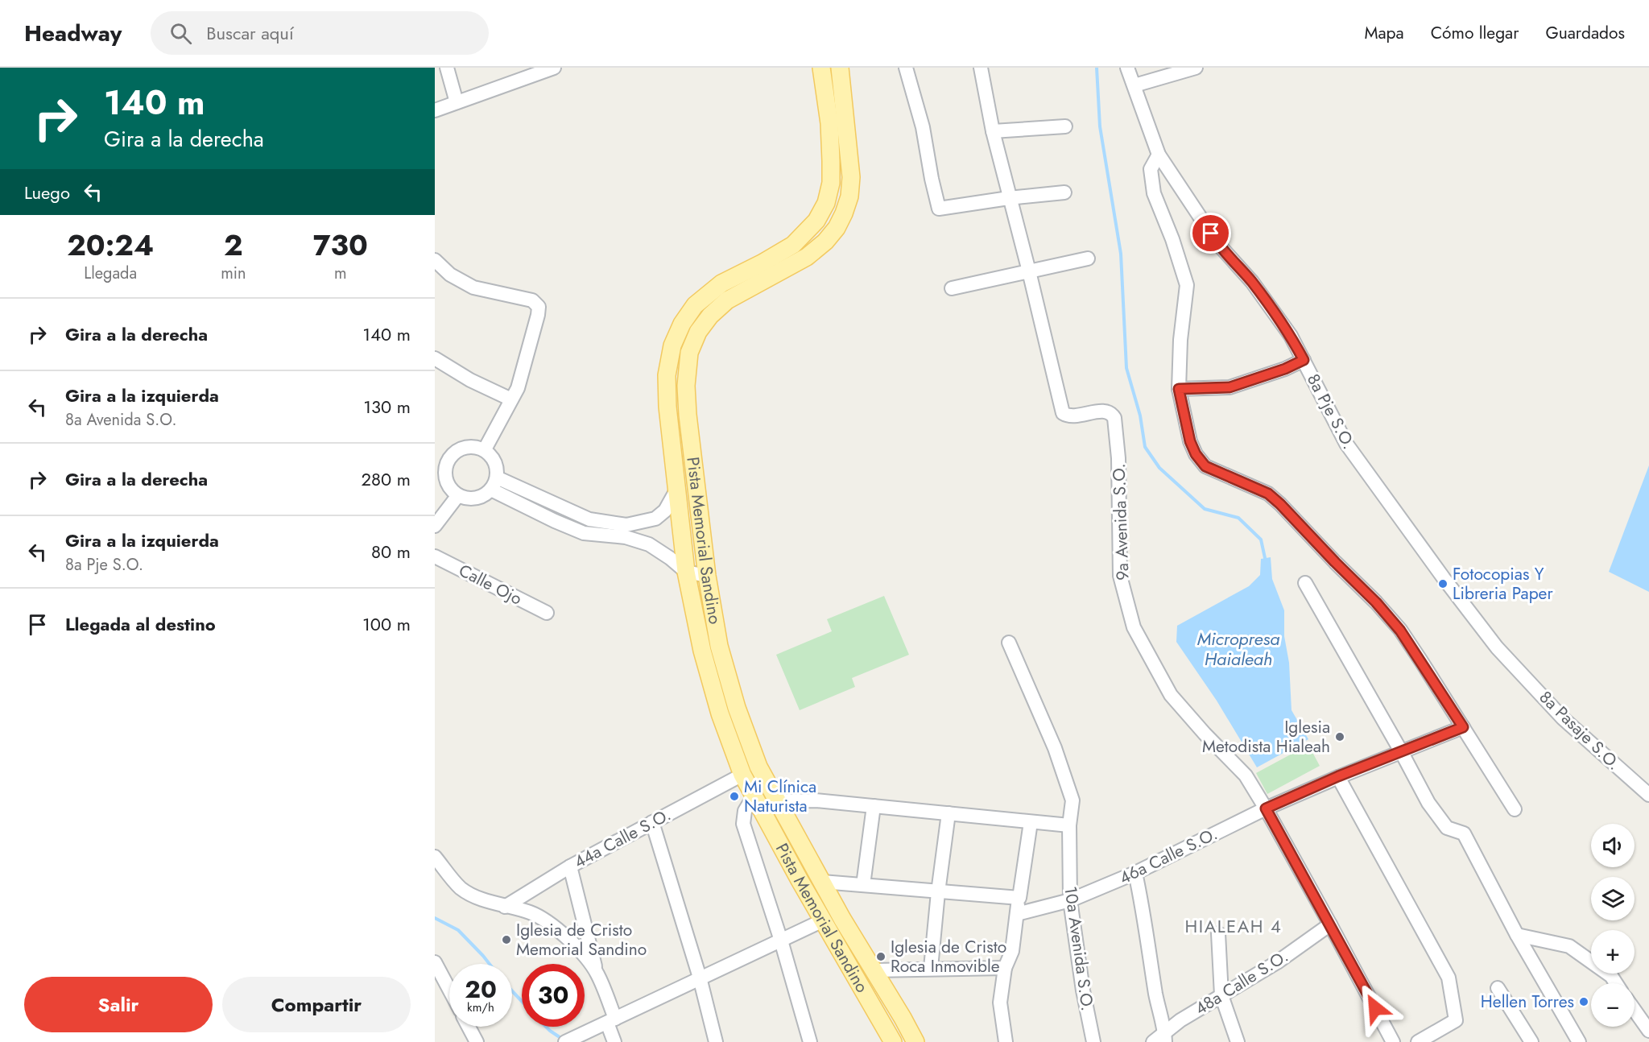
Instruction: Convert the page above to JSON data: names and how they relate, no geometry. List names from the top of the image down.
{
  "streets": {
    "main road": ["Pista Memorial Sandino"],
    "street": [
      "8a Pje S.O.",
      "9a Avenida S.O.",
      "Calle Ojo",
      "8a Pasaje S.O.",
      "44a Calle S.O.",
      "46a Calle S.O.",
      "10a Avenida S.O.",
      "48a Calle S.O."
    ]
  },
  "crossings": [
    ["8a Pje S.O.", "8a Pasaje S.O."],
    ["9a Avenida S.O.", "46a Calle S.O."],
    ["9a Avenida S.O.", "48a Calle S.O."],
    ["Pista Memorial Sandino", "44a Calle S.O."],
    ["46a Calle S.O.", "10a Avenida S.O."]
  ],
  "districts": ["HIALEAH 4"],
  "water": ["Micropresa Haialeah"],
  "places": [
    "Fotocopias Y Libreria Paper",
    "Iglesia Metodista Hialeah",
    "Mi Clínica Naturista",
    "Iglesia de Cristo Memorial Sandino",
    "Iglesia de Cristo Roca Inmovible",
    "Hellen Torres"
  ],
  "page": {
    "header": "Headway",
    "search": "Buscar aquí",
    "nav": ["Mapa", "Cómo llegar", "Guardados"],
    "turn": ["140 m", "Gira a la derecha"],
    "then": "Luego",
    "eta": [
      "20:24",
      "Llegada",
      "2",
      "min",
      "730",
      "m"
    ],
    "list": [
      {
        "name": "Gira a la derecha",
        "value": "140 m"
      },
      {
        "name": "Gira a la izquierda",
        "note": "8a Avenida S.O.",
        "value": "130 m"
      },
      {
        "name": "Gira a la derecha",
        "value": "280 m"
      },
      {
        "name": "Gira a la izquierda",
        "note": "8a Pje S.O.",
        "value": "80 m"
      },
      {
        "name": "Llegada al destino",
        "value": "100 m"
      }
    ],
    "map_buttons": ["+", "−"],
    "speed": "20 km/h",
    "limit": "30",
    "buttons": ["Salir", "Compartir"]
  }
}
